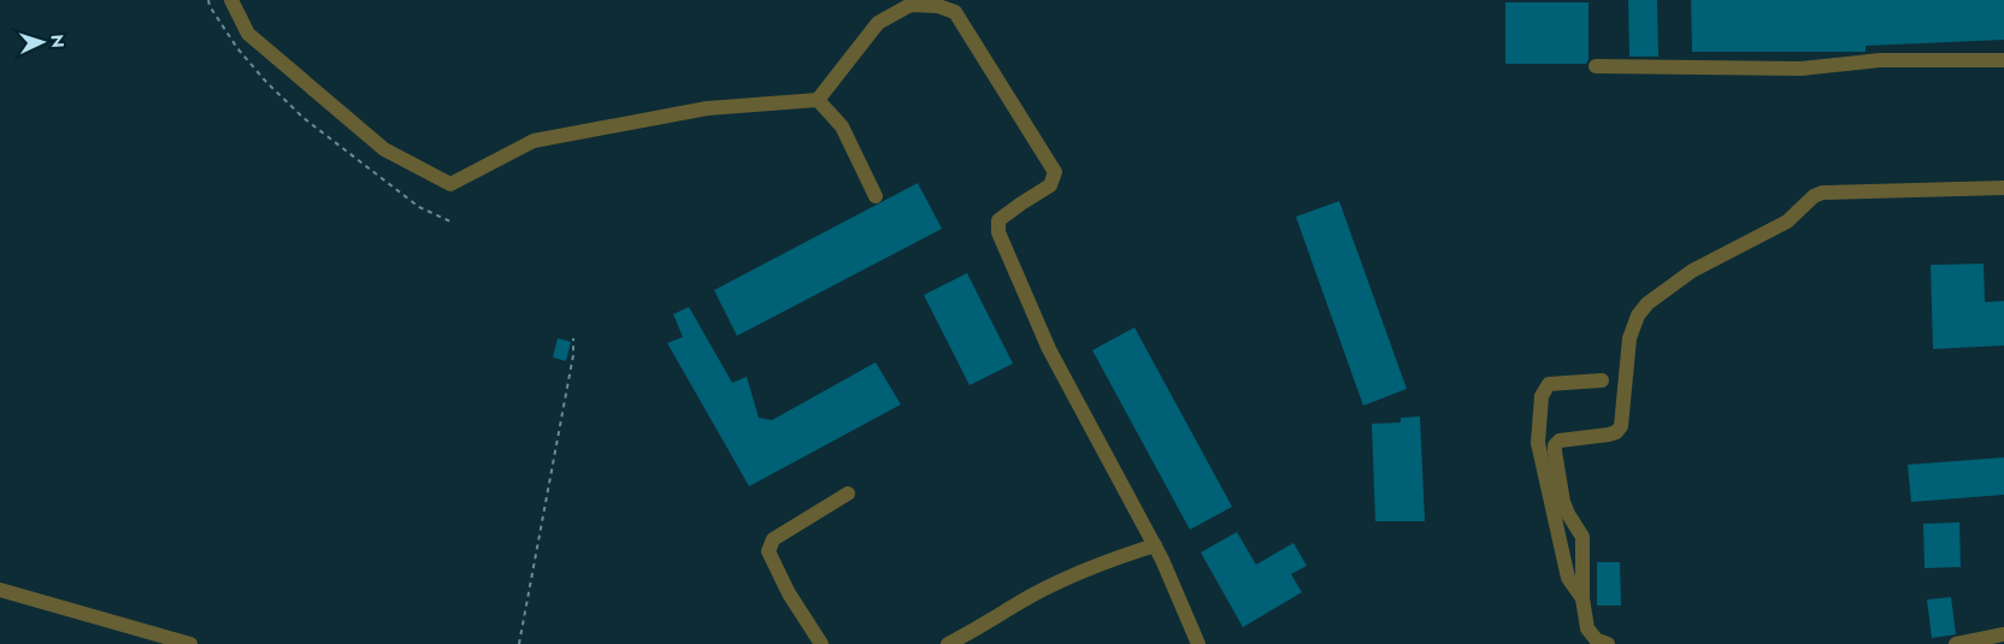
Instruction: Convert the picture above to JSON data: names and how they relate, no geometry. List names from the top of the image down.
{
  "north": "right"
}
